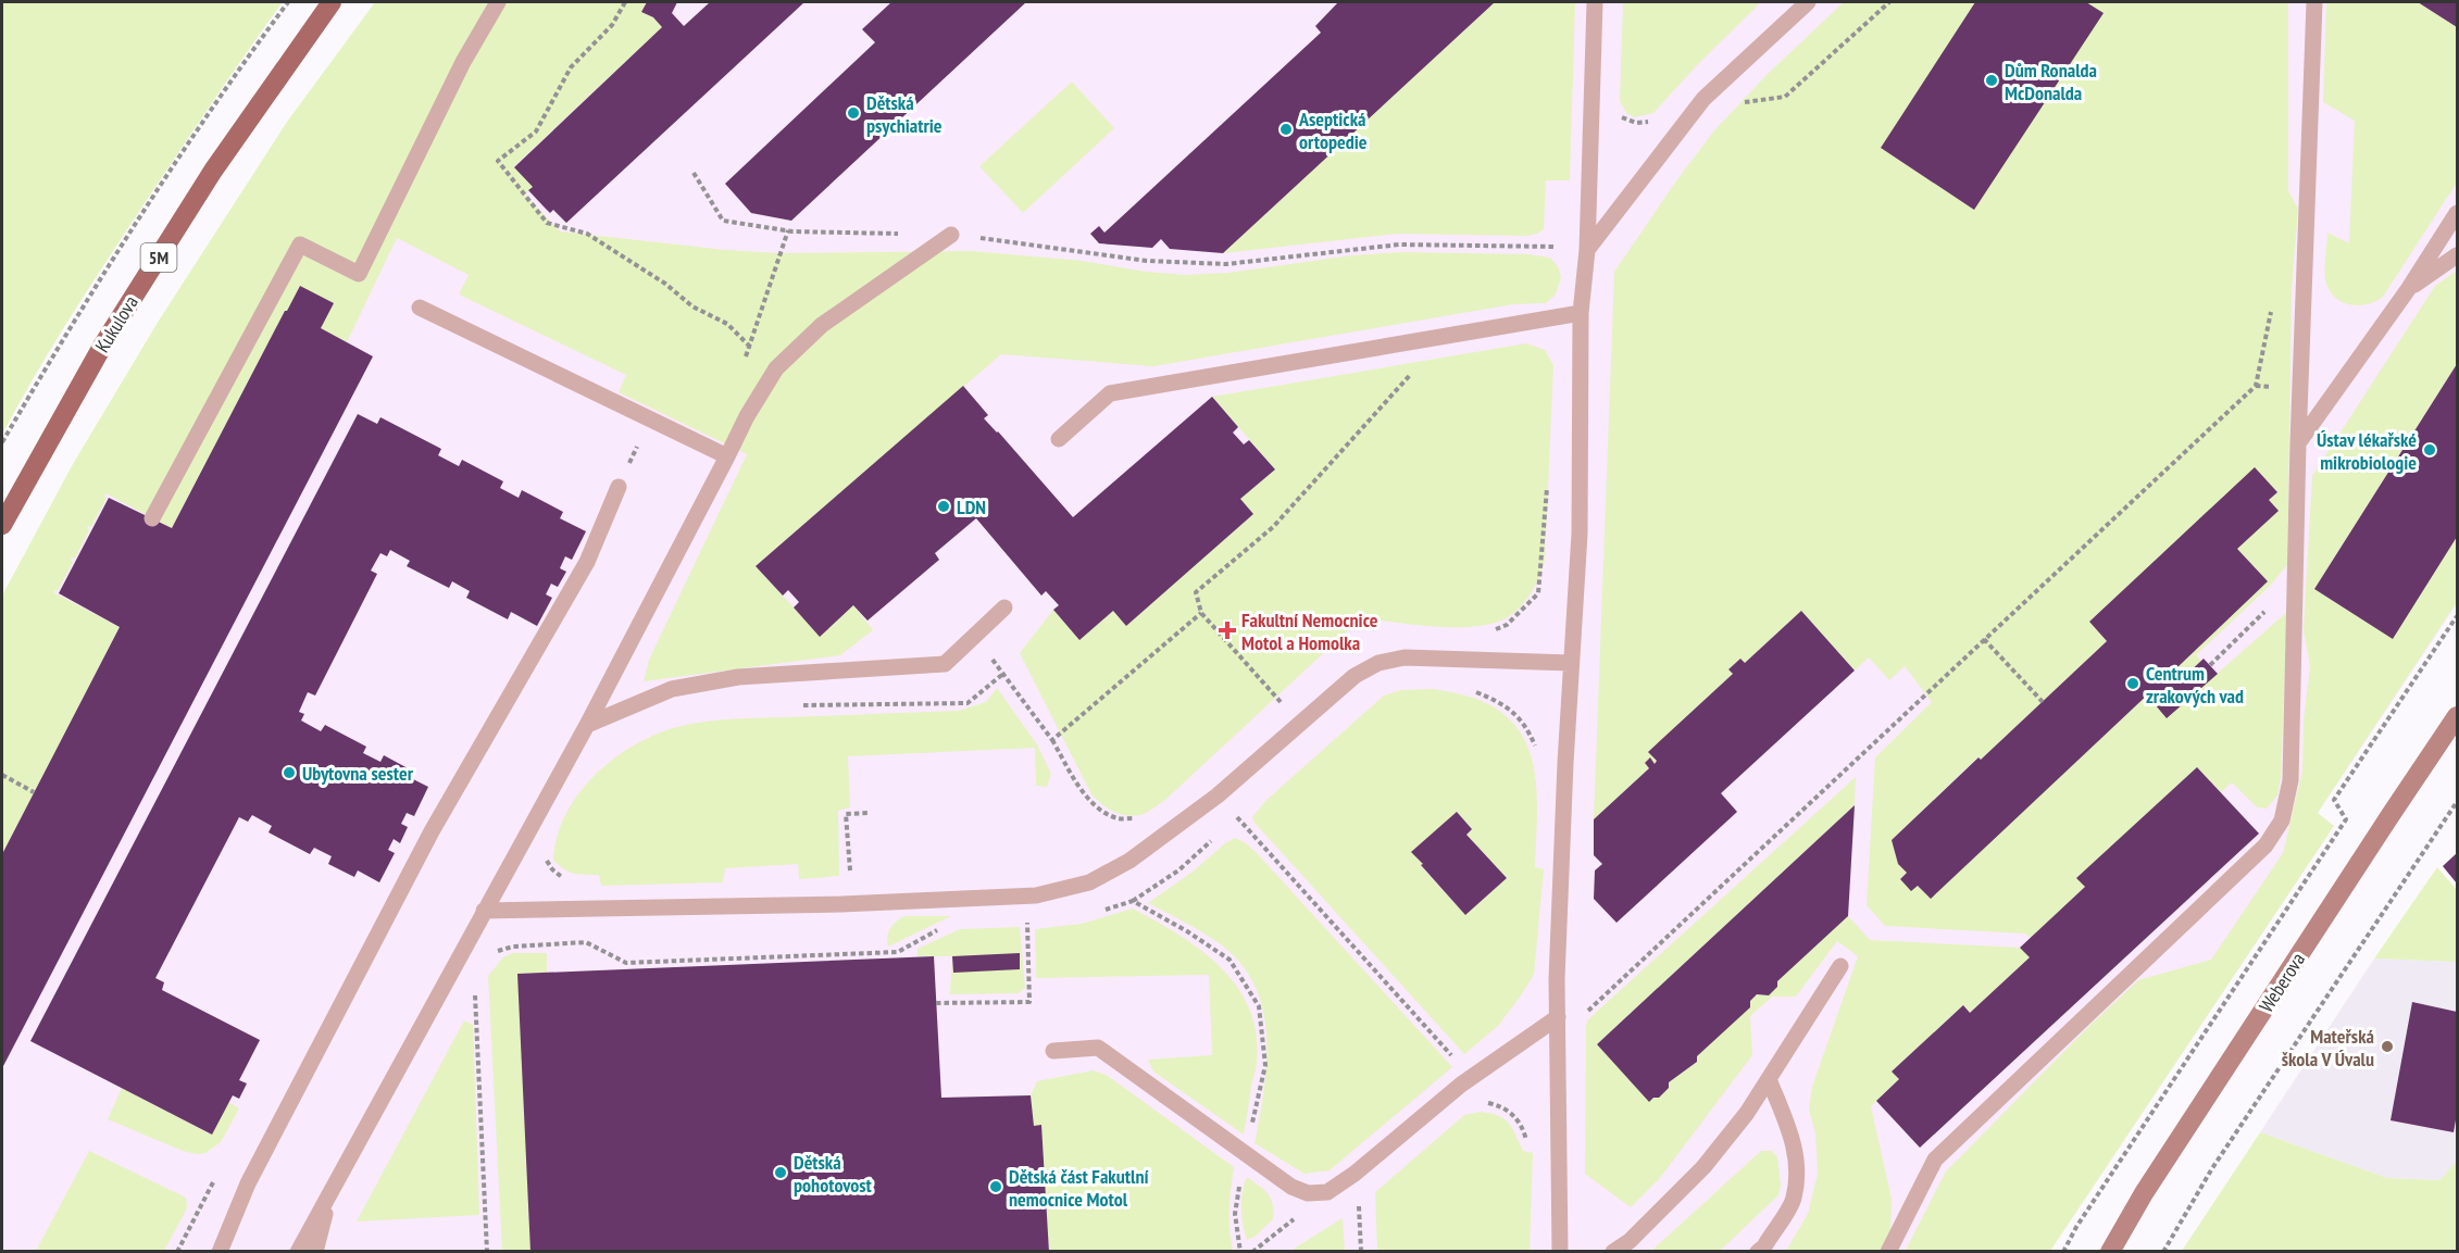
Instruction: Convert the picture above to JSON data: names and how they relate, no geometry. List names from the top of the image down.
{
  "streets": {
    "main road": ["5M", "Kukulova"],
    "street": ["Weberova"]
  },
  "places": {
    "other": [
      "Dům Ronalda McDonalda",
      "Dětská psychiatrie",
      "Aseptická ortopedie",
      "Ústav lékařské mikrobiologie",
      "LDN",
      "Centrum zrakových vad",
      "Ubytovna sester",
      "Mateřská škola V Úvalu",
      "Dětská pohotovost",
      "Dětská část Fakutlní nemocnice Motol"
    ],
    "health": ["Fakultní Nemocnice Motol a Homolka"]
  }
}
